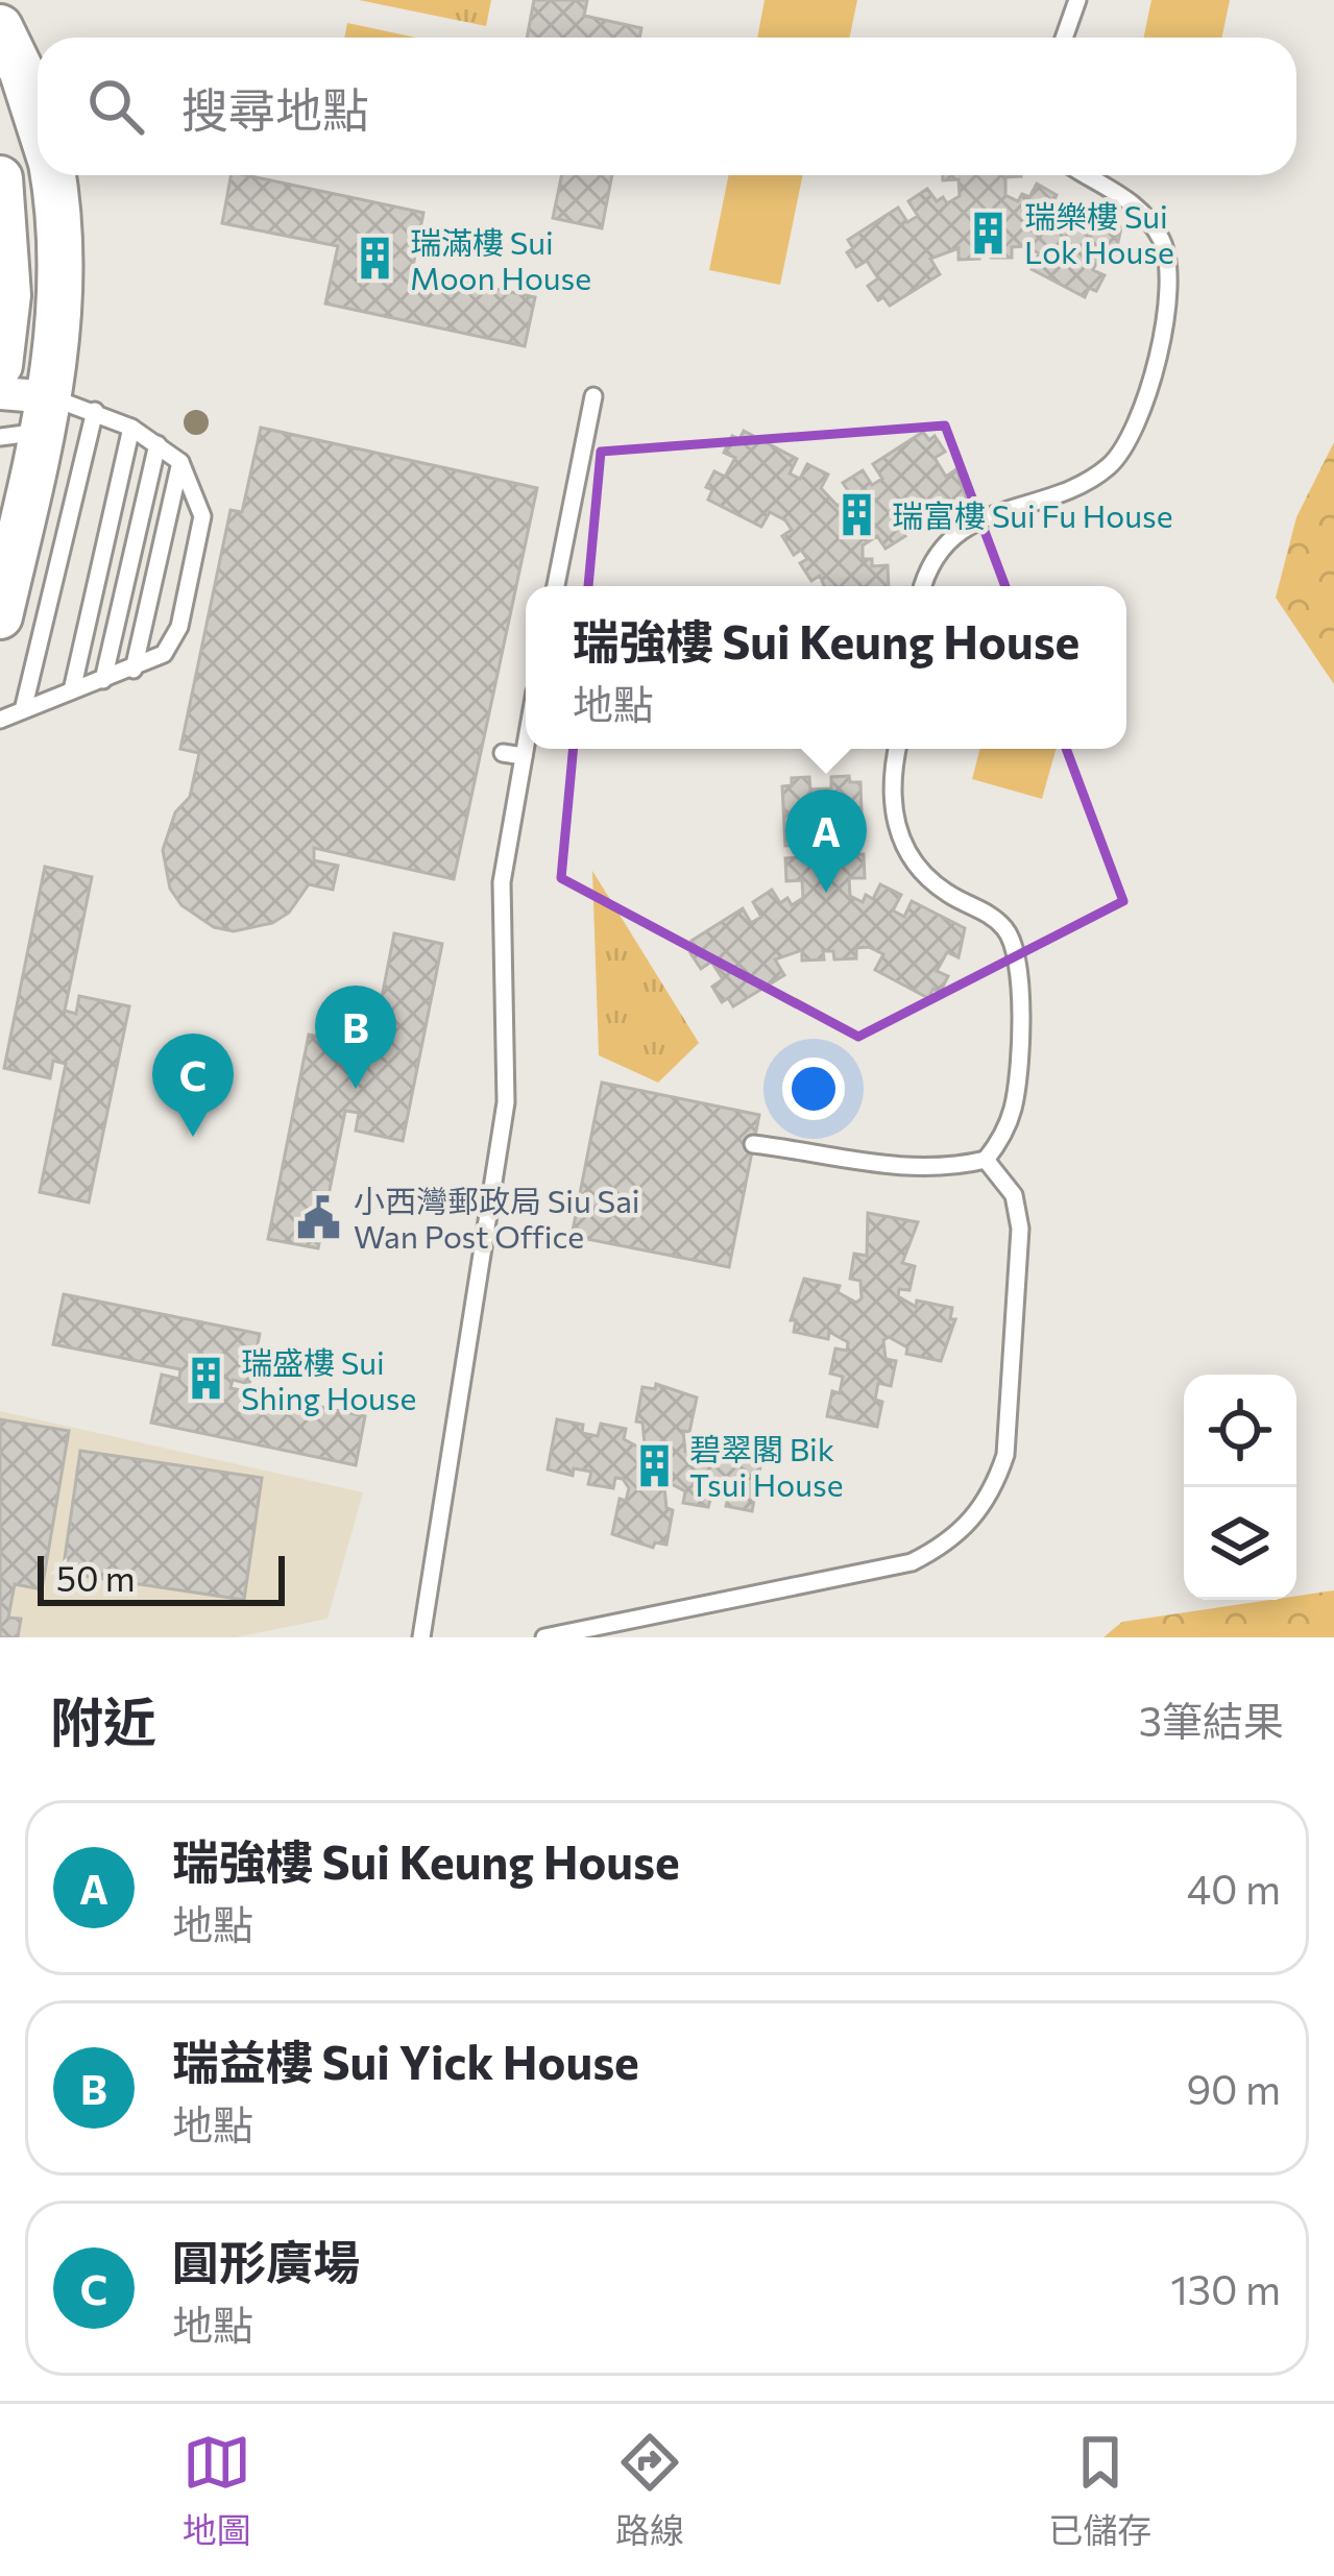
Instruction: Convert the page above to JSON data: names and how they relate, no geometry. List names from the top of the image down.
{
  "places": {
    "building": [
      "瑞樂樓 Sui Lok House",
      "瑞滿樓 Sui Moon House",
      "瑞富樓 Sui Fu House",
      "瑞盛樓 Sui Shing House",
      "碧翠閣 Bik Tsui House"
    ],
    "public building": ["小西灣郵政局 Siu Sai Wan Post Office"]
  },
  "scale_bar": "50 m",
  "page": {
    "search": "搜尋地點",
    "popup": ["瑞強樓 Sui Keung House", "地點"],
    "pins": ["A", "B", "C"],
    "scale": "50 m",
    "heading": ["附近", "3筆結果"],
    "list": [
      {
        "mark": "A",
        "name": "瑞強樓 Sui Keung House",
        "note": "地點",
        "value": "40 m"
      },
      {
        "mark": "B",
        "name": "瑞益樓 Sui Yick House",
        "note": "地點",
        "value": "90 m"
      },
      {
        "mark": "C",
        "name": "圓形廣場",
        "note": "地點",
        "value": "130 m"
      }
    ],
    "nav": ["地圖", "路線", "已儲存"]
  }
}
